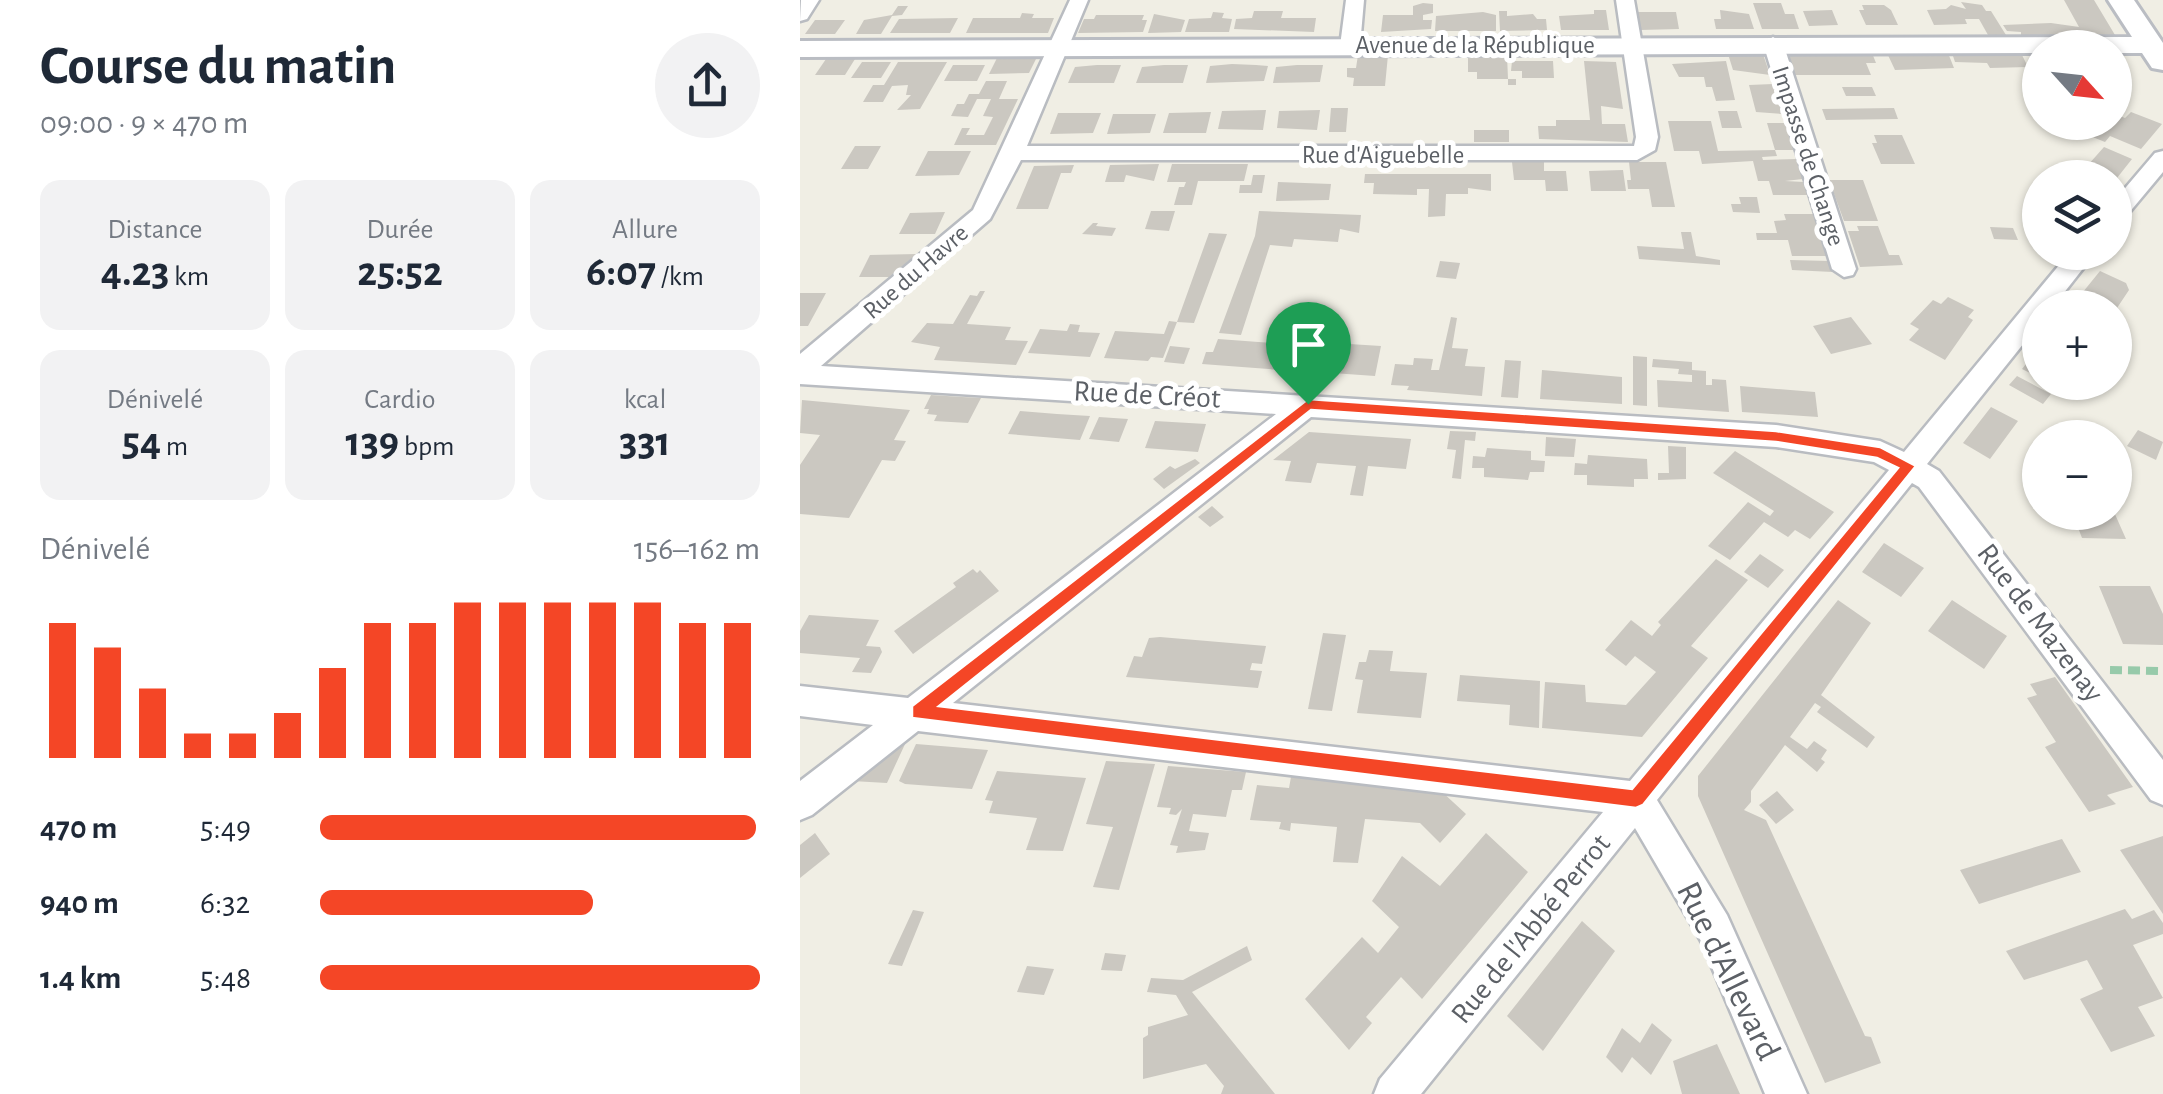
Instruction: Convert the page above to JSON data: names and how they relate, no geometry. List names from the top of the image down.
{
  "streets": {
    "street": [
      "Avenue de la République",
      "Rue d'Aiguebelle",
      "Impasse de Change",
      "Rue du Havre",
      "Rue de Créot",
      "Rue de Mazenay",
      "Rue de l'Abbé Perrot",
      "Rue d'Allevard"
    ]
  },
  "crossings": [
    ["Avenue de la République", "Rue d'Aiguebelle"],
    ["Avenue de la République", "Impasse de Change"],
    ["Avenue de la République", "Rue du Havre"],
    ["Rue d'Aiguebelle", "Rue du Havre"],
    ["Rue du Havre", "Rue de Créot"],
    ["Rue de Créot", "Rue de Mazenay"],
    ["Rue de Créot", "Rue de l'Abbé Perrot"],
    ["Rue de Mazenay", "Rue de l'Abbé Perrot"],
    ["Rue de l'Abbé Perrot", "Rue d'Allevard"]
  ],
  "north": "bottom right",
  "page": {
    "heading": ["Course du matin", "09:00 · 9 × 470 m"],
    "map_buttons": ["+", "−"],
    "stats": [
      ["Distance", "4.23 km"],
      ["Durée", "25:52"],
      ["Allure", "6:07 /km"],
      ["Dénivelé", "54 m"],
      ["Cardio", "139 bpm"],
      ["kcal", "331"]
    ],
    "chart": ["Dénivelé", "156–162 m"],
    "list": [
      {
        "name": "470 m",
        "note": "5:49"
      },
      {
        "name": "940 m",
        "note": "6:32"
      },
      {
        "name": "1.4 km",
        "note": "5:48"
      }
    ]
  }
}
